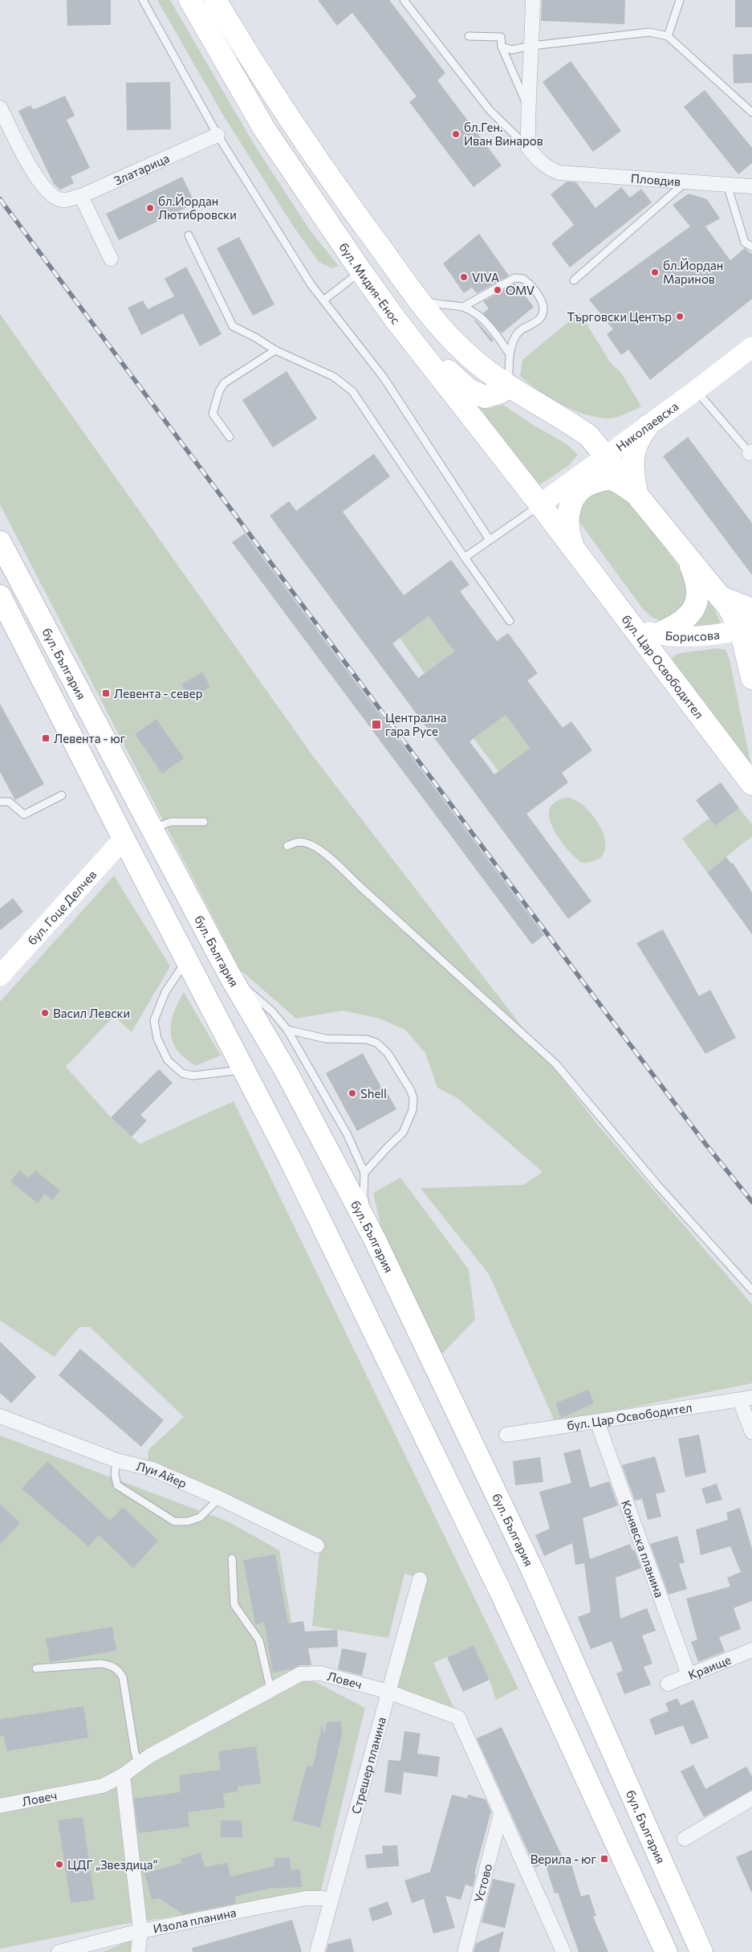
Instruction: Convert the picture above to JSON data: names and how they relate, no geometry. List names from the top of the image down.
{
  "streets": {
    "main road": [
      "бул. Мидия-Енос",
      "Николаевска",
      "Борисова",
      "бул. България",
      "бул. Цар Освободител",
      "бул. Гоце Делчев"
    ],
    "street": [
      "Златарица",
      "Пловдив",
      "Луи Айер",
      "Конявска планина",
      "Краище",
      "Ловеч",
      "Стрешер планина",
      "Устово",
      "Изола планина"
    ]
  },
  "crossings": [
    ["бул. Мидия-Енос", "Николаевска"],
    ["бул. Мидия-Енос", "бул. Цар Освободител"],
    ["Борисова", "бул. Цар Освободител"],
    ["бул. Цар Освободител", "Конявска планина"],
    ["Конявска планина", "Краище"],
    ["Ловеч", "Стрешер планина"],
    ["Ловеч", "Устово"],
    ["Стрешер планина", "Изола планина"]
  ],
  "places": {
    "other": [
      "бл.Ген. Иван Винаров",
      "бл.Йордан Лютибровски",
      "бл.Йордан Маринов",
      "VIVA",
      "OMV",
      "Търговски Център",
      "Васил Левски",
      "Shell",
      "ЦДГ „Звездица“"
    ],
    "transit": [
      "Левента - север",
      "Централна гара Русе",
      "Левента - юг",
      "Верила - юг"
    ]
  }
}
